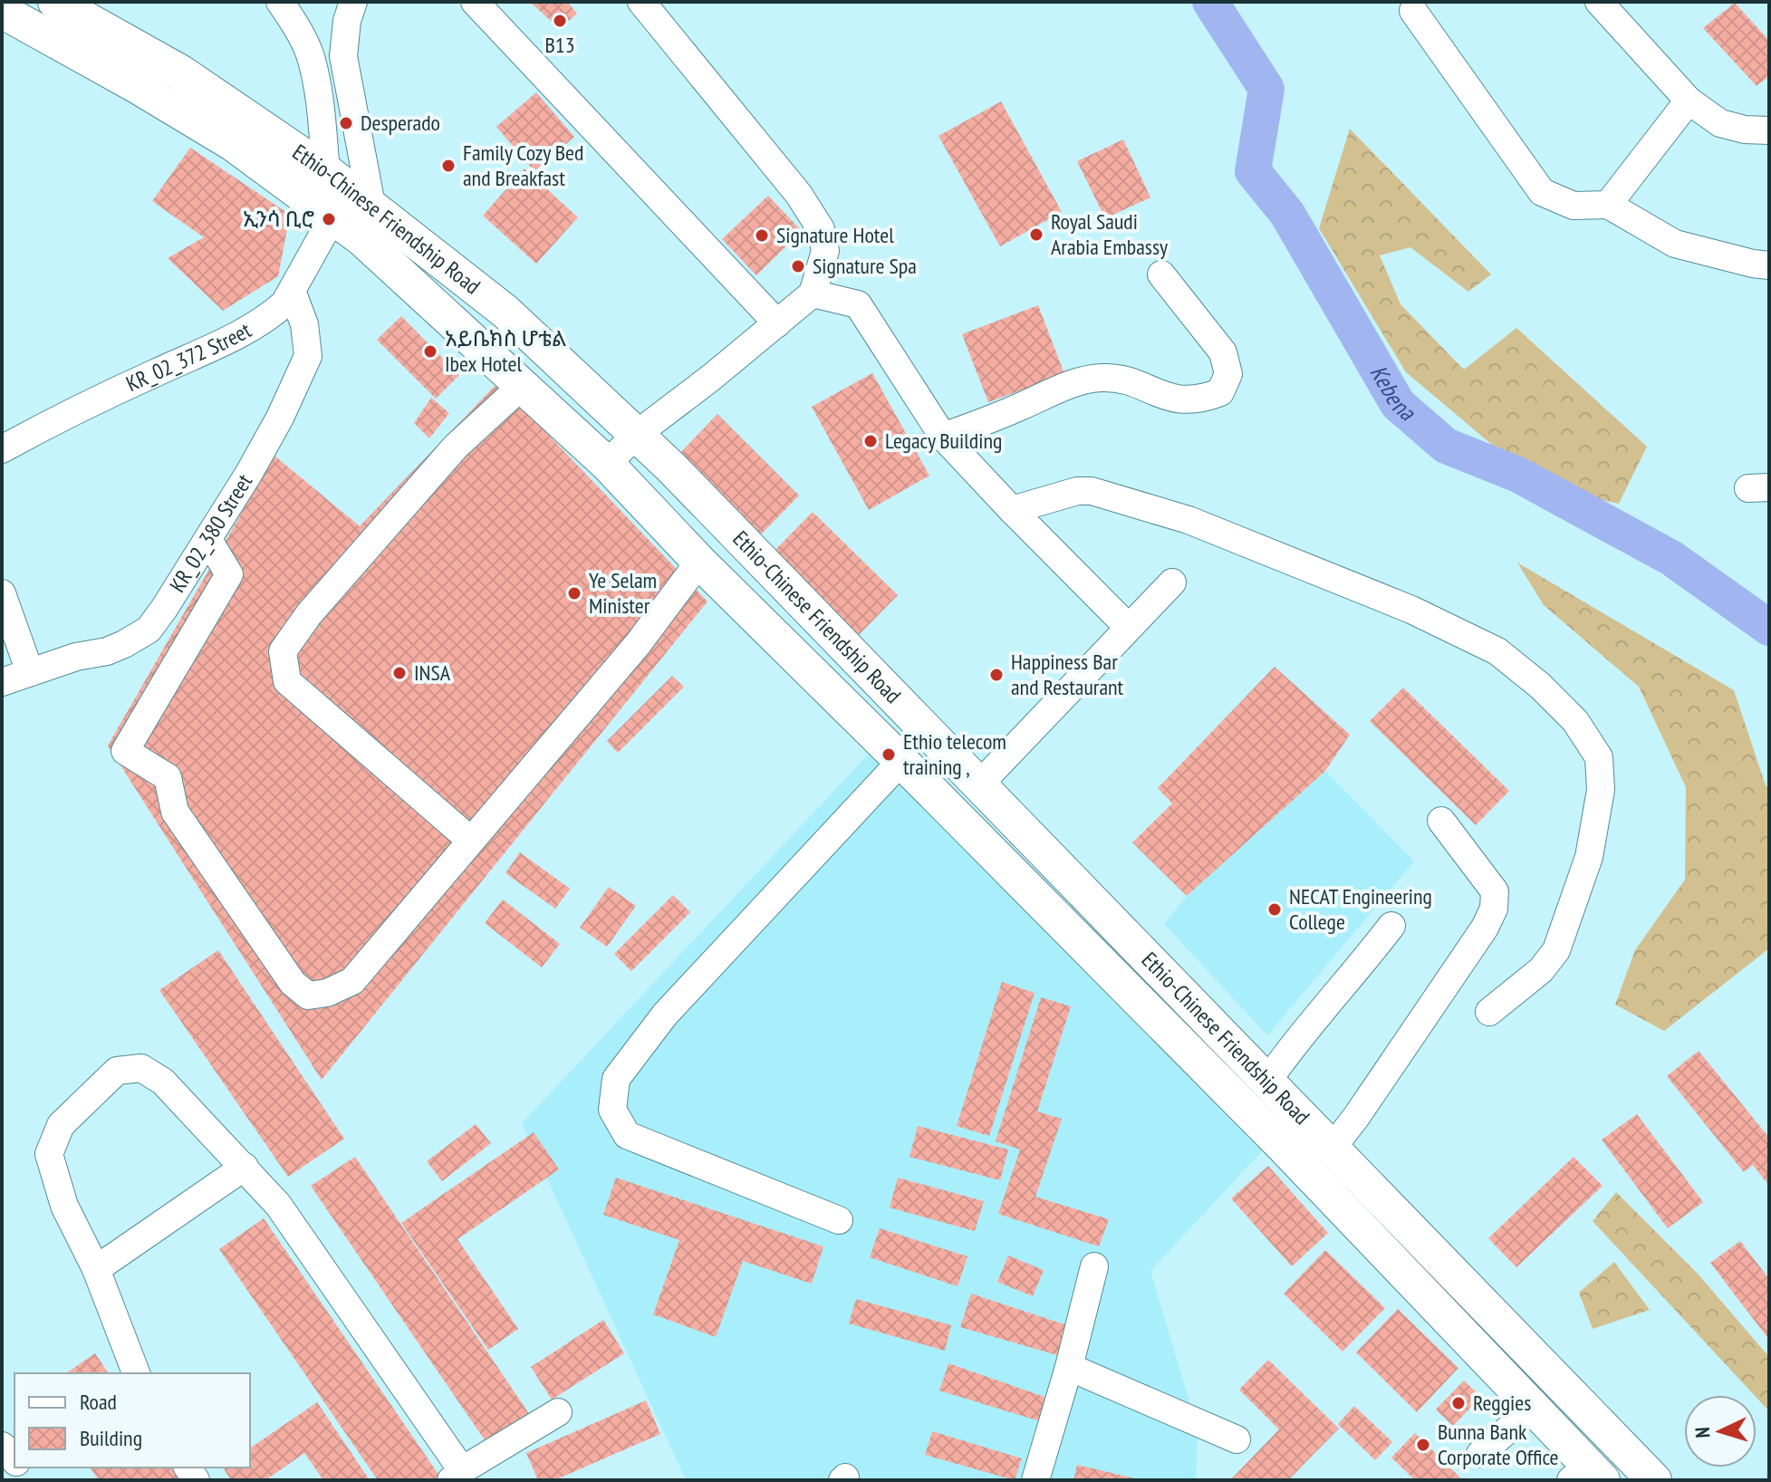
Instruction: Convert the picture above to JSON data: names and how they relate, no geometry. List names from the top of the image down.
{
  "streets": {
    "main road": ["Ethio-Chinese Friendship Road"],
    "street": ["KR_02_372 Street", "KR_02_380 Street"]
  },
  "crossings": [
    ["Ethio-Chinese Friendship Road", "KR_02_372 Street"],
    ["KR_02_372 Street", "KR_02_380 Street"]
  ],
  "water": ["Kebena"],
  "places": [
    "B13",
    "Desperado",
    "Family Cozy Bed and Breakfast",
    "ኢንሳ ቢሮ",
    "Royal Saudi Arabia Embassy",
    "Signature Hotel",
    "Signature Spa",
    "አይቤክስ ሆቴል Ibex Hotel",
    "Legacy Building",
    "Ye Selam Minister",
    "INSA",
    "Happiness Bar and Restaurant",
    "Ethio telecom training ,",
    "NECAT Engineering College",
    "Reggies",
    "Bunna Bank Corporate Office"
  ],
  "legend": ["Road", "Building"],
  "north": "left"
}
